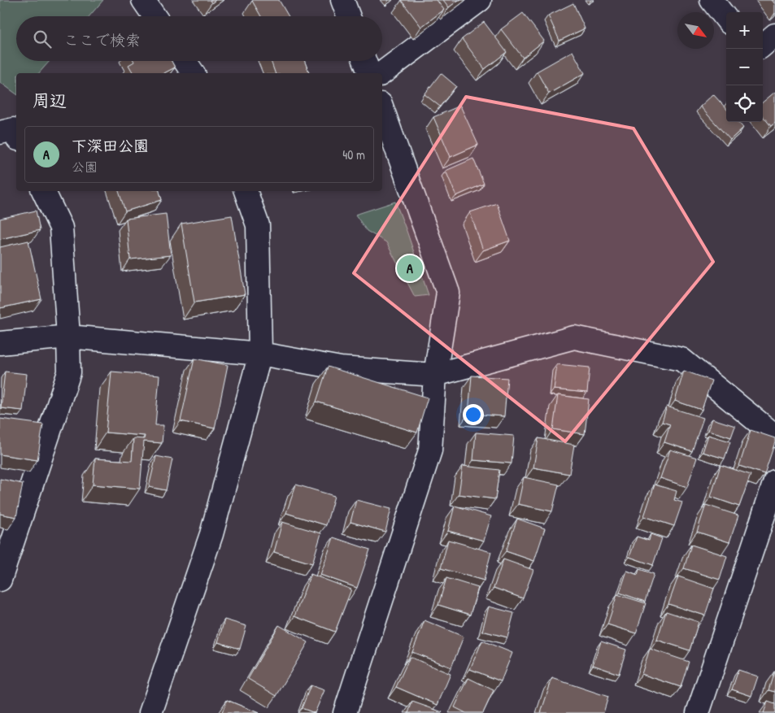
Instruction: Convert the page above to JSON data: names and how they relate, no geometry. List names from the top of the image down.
{
  "north": "bottom right",
  "page": {
    "map_buttons": ["+", "−"],
    "search": "ここで検索",
    "heading": "周辺",
    "list": [
      {
        "mark": "A",
        "name": "下深田公園",
        "note": "公園",
        "value": "40 m"
      }
    ],
    "pins": "A"
  }
}
